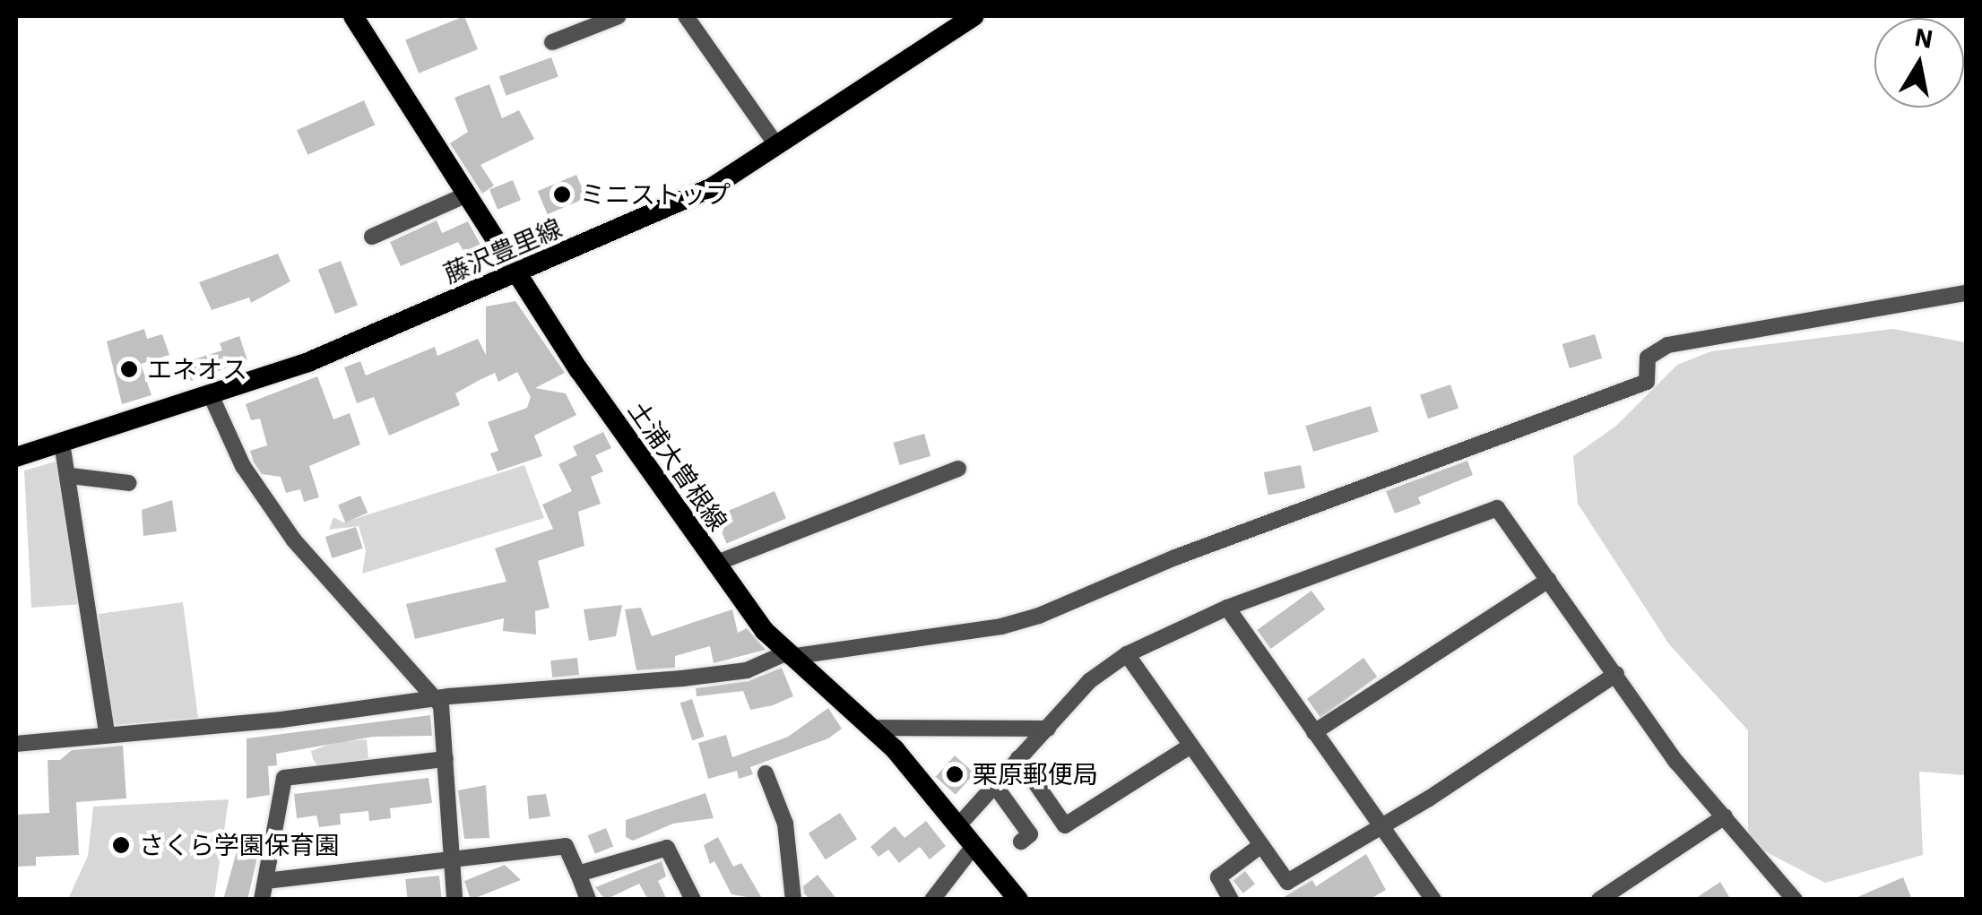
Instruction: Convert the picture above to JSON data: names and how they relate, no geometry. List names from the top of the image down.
{
  "streets": {
    "main road": ["藤沢豊里線", "土浦大曽根線"]
  },
  "crossings": [
    ["藤沢豊里線", "土浦大曽根線"]
  ],
  "places": [
    "ミニストップ",
    "エネオス",
    "栗原郵便局",
    "さくら学園保育園"
  ],
  "north": "top"
}
